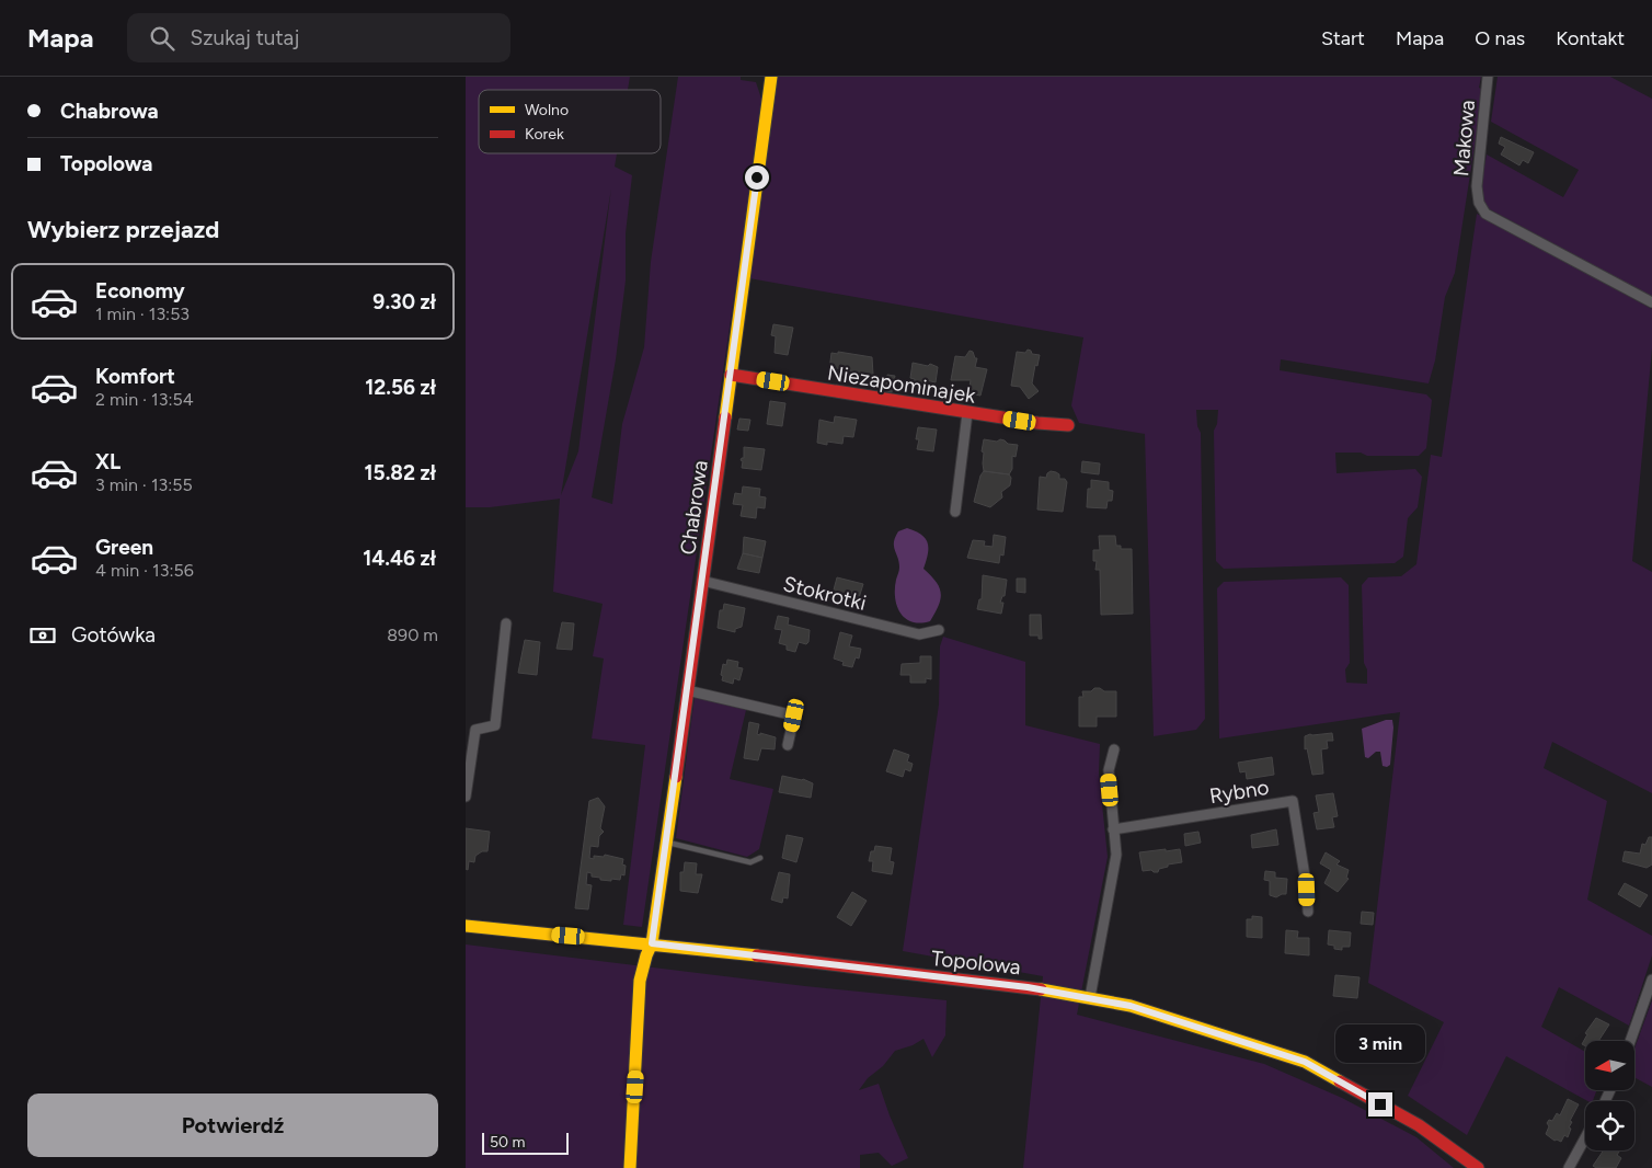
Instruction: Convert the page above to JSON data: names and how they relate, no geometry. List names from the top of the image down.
{
  "streets": {
    "street": [
      "Makowa",
      "Niezapominajek",
      "Chabrowa",
      "Stokrotki",
      "Rybno",
      "Topolowa"
    ]
  },
  "crossings": [
    ["Niezapominajek", "Chabrowa"],
    ["Chabrowa", "Stokrotki"],
    ["Chabrowa", "Topolowa"]
  ],
  "legend": ["Wolno", "Korek"],
  "scale_bar": "50 m",
  "north": "left",
  "page": {
    "header": "Mapa",
    "search": "Szukaj tutaj",
    "nav": [
      "Start",
      "Mapa",
      "O nas",
      "Kontakt"
    ],
    "banner": ["Chabrowa", "Topolowa"],
    "heading": "Wybierz przejazd",
    "list": [
      {
        "name": "Economy",
        "note": "1 min · 13:53",
        "value": "9.30 zł"
      },
      {
        "name": "Komfort",
        "note": "2 min · 13:54",
        "value": "12.56 zł"
      },
      {
        "name": "XL",
        "note": "3 min · 13:55",
        "value": "15.82 zł"
      },
      {
        "name": "Green",
        "note": "4 min · 13:56",
        "value": "14.46 zł"
      }
    ],
    "pay": ["Gotówka", "890 m"],
    "bubble": "3 min",
    "buttons": "Potwierdź",
    "scale": "50 m"
  }
}
